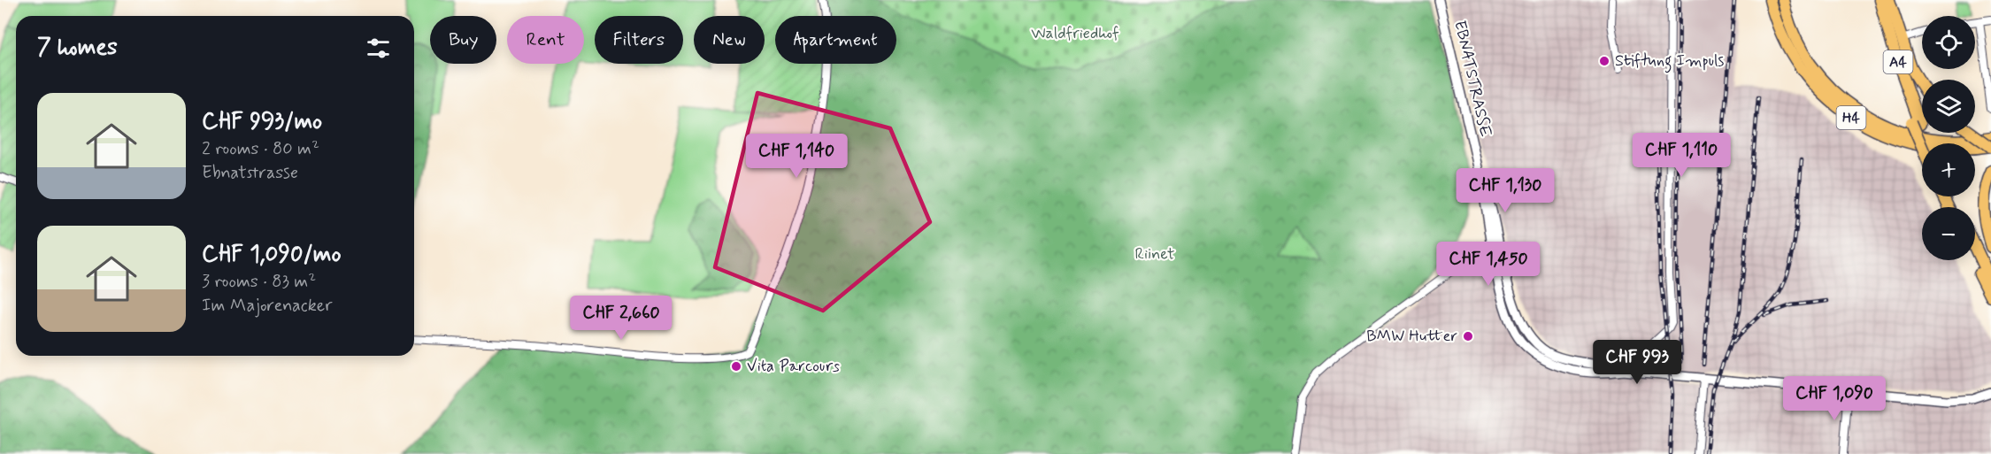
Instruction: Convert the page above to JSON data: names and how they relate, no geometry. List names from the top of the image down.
{
  "streets": {
    "main road": ["A4", "H4"],
    "street": ["EBNATSTRASSE"]
  },
  "parks": ["Waldfriedhof", "Riinet"],
  "places": ["Stiftung Impuls", "BMW Hutter", "Vita Parcours"],
  "page": {
    "map_buttons": ["+", "−"],
    "chip": [
      "Buy",
      "Rent",
      "Filters",
      "New",
      "Apartment"
    ],
    "heading": "7 homes",
    "list": [
      {
        "name": "CHF 993/mo",
        "note": "2 rooms · 80 m² · Ebnatstrasse"
      },
      {
        "name": "CHF 1,090/mo",
        "note": "3 rooms · 83 m² · Im Majorenacker"
      }
    ],
    "price": [
      "CHF 1,110",
      "CHF 1,140",
      "CHF 1,130",
      "CHF 1,450",
      "CHF 2,660",
      "CHF 993",
      "CHF 1,090"
    ]
  }
}
